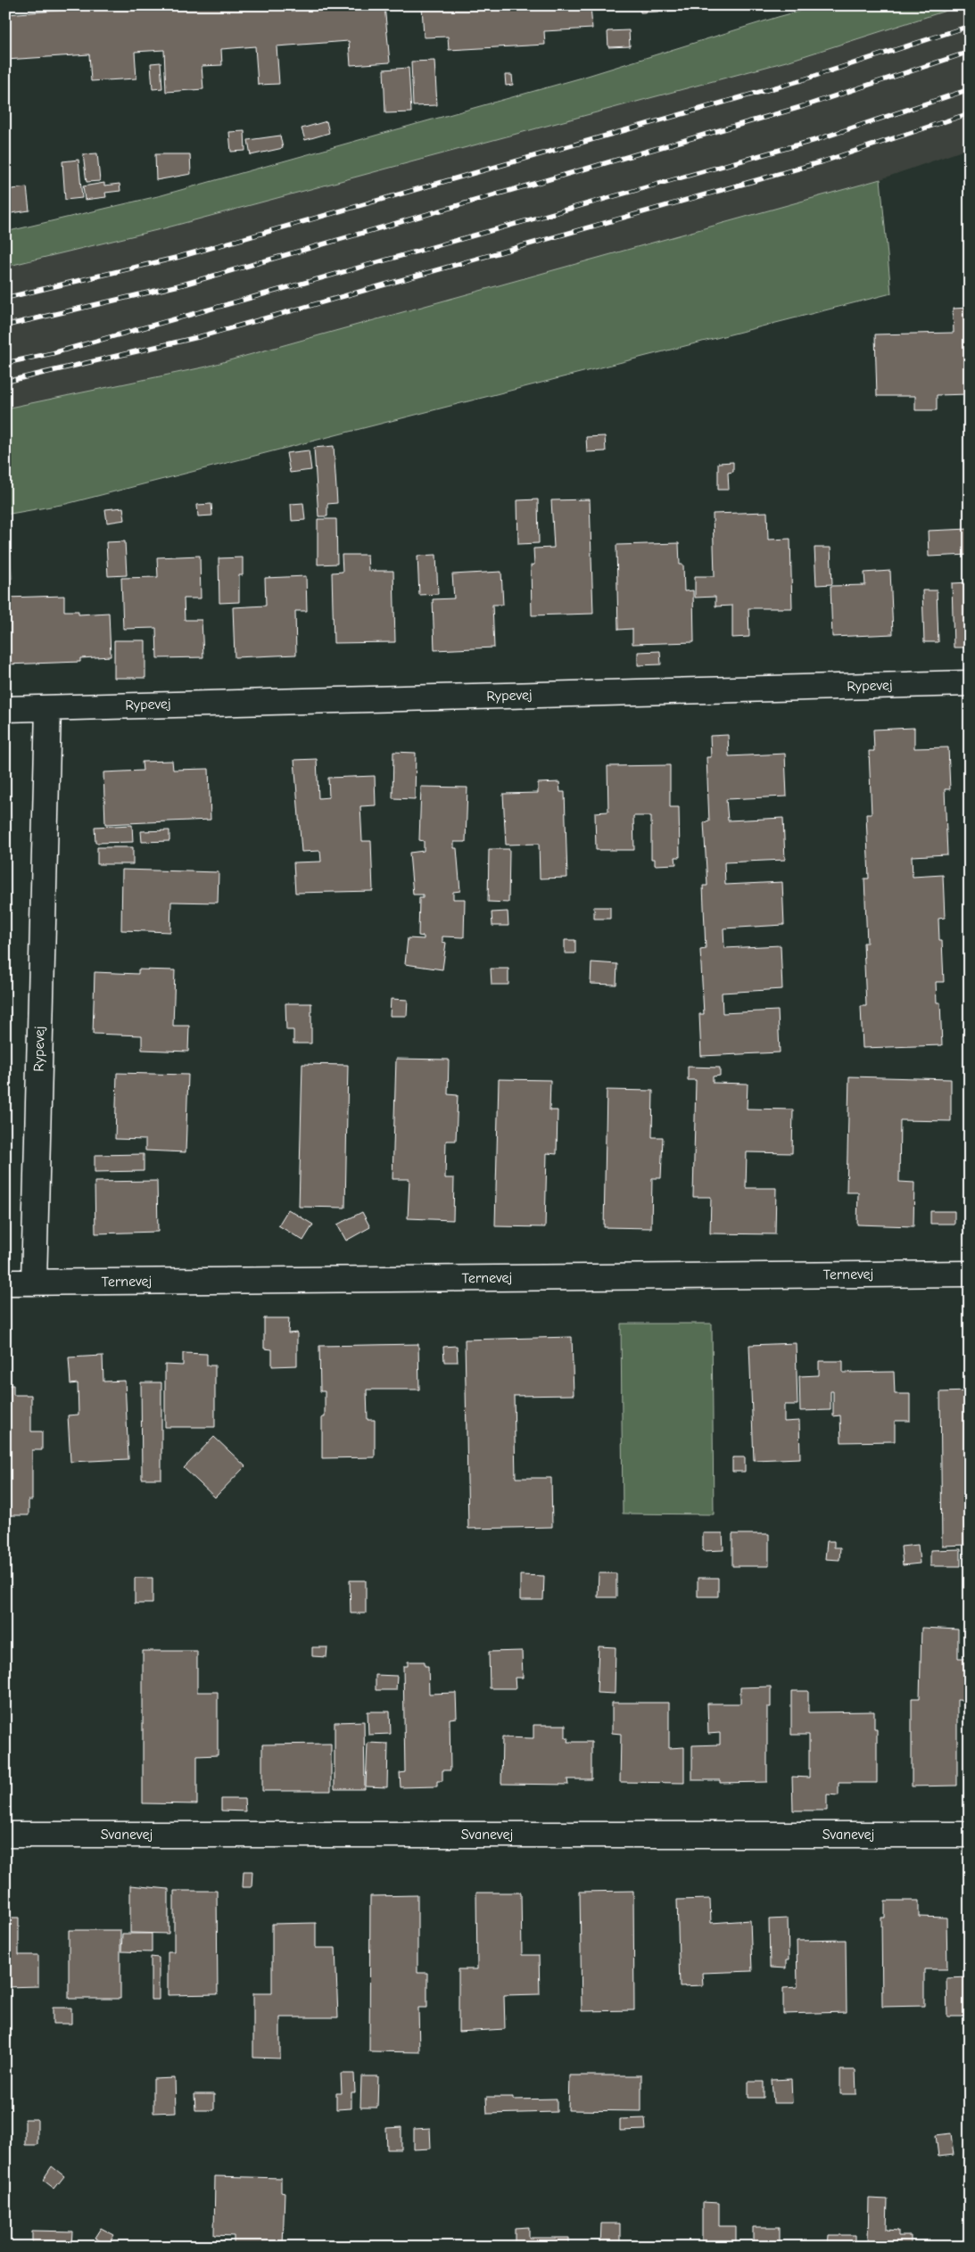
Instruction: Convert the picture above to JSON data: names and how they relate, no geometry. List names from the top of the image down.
{
  "streets": {
    "street": ["Rypevej", "Ternevej", "Svanevej"]
  },
  "crossings": [
    ["Rypevej", "Ternevej"]
  ]
}
